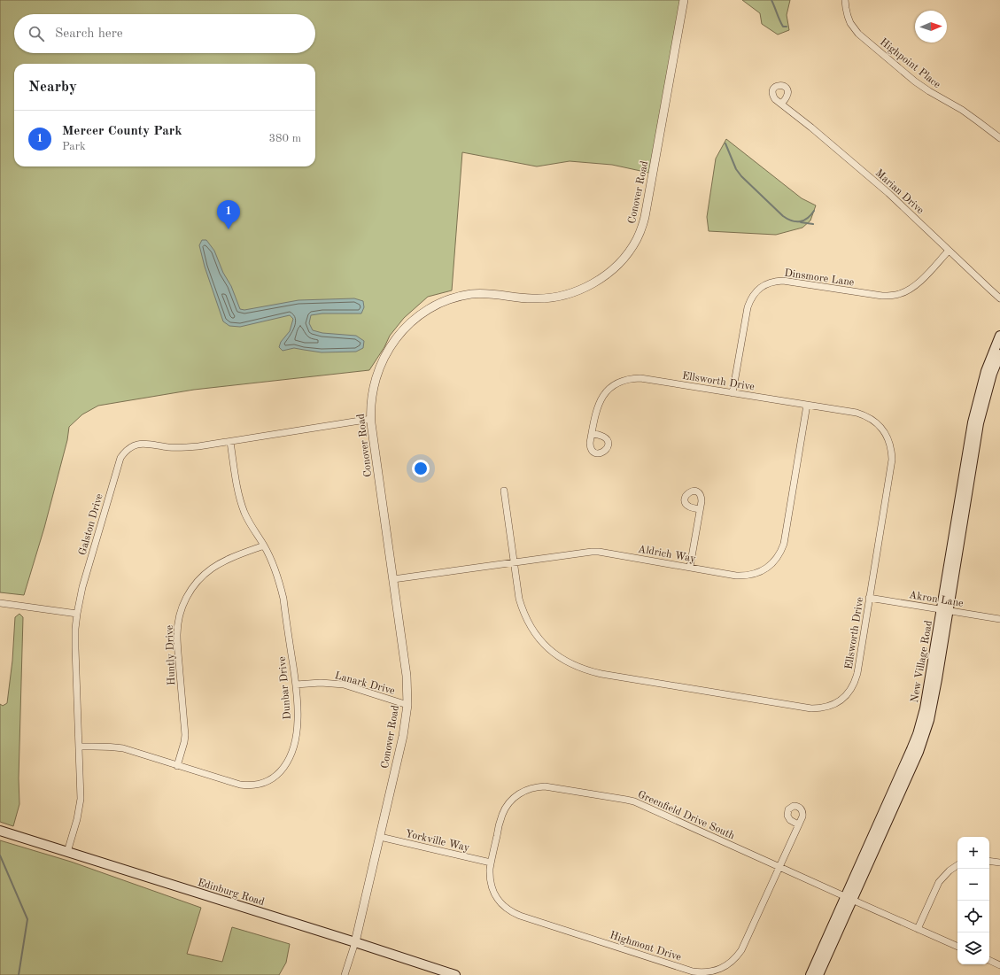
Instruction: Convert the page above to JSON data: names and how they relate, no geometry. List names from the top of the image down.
{
  "streets": {
    "main road": ["New Village Road", "Edinburg Road"],
    "street": [
      "Highpoint Place",
      "Marian Drive",
      "Conover Road",
      "Dinsmore Lane",
      "Ellsworth Drive",
      "Galston Drive",
      "Aldrich Way",
      "Akron Lane",
      "Huntly Drive",
      "Lanark Drive",
      "Dunbar Drive",
      "Greenfield Drive South",
      "Yorkville Way",
      "Highmont Drive"
    ]
  },
  "crossings": [
    ["Marian Drive", "Dinsmore Lane"],
    ["Conover Road", "Galston Drive"],
    ["Conover Road", "Aldrich Way"],
    ["Conover Road", "Lanark Drive"],
    ["Conover Road", "Yorkville Way"],
    ["Conover Road", "Edinburg Road"],
    ["Dinsmore Lane", "Ellsworth Drive"],
    ["Ellsworth Drive", "Aldrich Way"],
    ["Ellsworth Drive", "Akron Lane"],
    ["Galston Drive", "Dunbar Drive"],
    ["Galston Drive", "Edinburg Road"],
    ["Akron Lane", "New Village Road"],
    ["Huntly Drive", "Dunbar Drive"],
    ["New Village Road", "Greenfield Drive South"],
    ["Lanark Drive", "Dunbar Drive"],
    ["Greenfield Drive South", "Yorkville Way"],
    ["Greenfield Drive South", "Highmont Drive"]
  ],
  "north": "right",
  "page": {
    "search": "Search here",
    "heading": "Nearby",
    "list": [
      {
        "mark": "1",
        "name": "Mercer County Park",
        "note": "Park",
        "value": "380 m"
      }
    ],
    "pins": "1",
    "map_buttons": ["+", "−"]
  }
}
